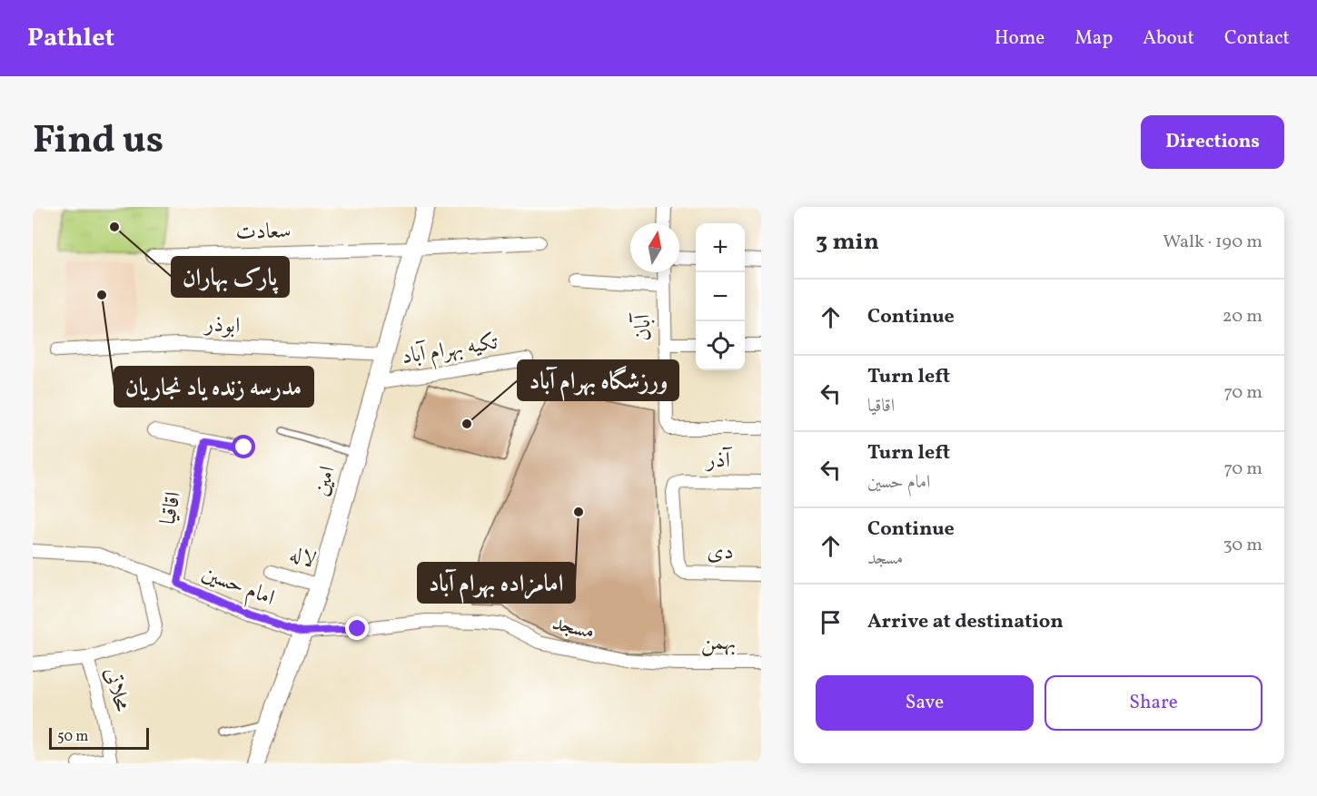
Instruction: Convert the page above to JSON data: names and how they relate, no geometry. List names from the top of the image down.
{
  "streets": {
    "main road": ["امین"],
    "street": [
      "سعادت",
      "ابوذر",
      "آبان",
      "تکیه بهرام آباد",
      "آذر",
      "اقاقیا",
      "دی",
      "لاله",
      "امام حسین",
      "مسجد",
      "بهمن",
      "محلاتی"
    ]
  },
  "crossings": [
    ["سعادت", "امین"],
    ["ابوذر", "امین"],
    ["تکیه بهرام آباد", "امین"],
    ["آذر", "دی"],
    ["امین", "لاله"],
    ["امین", "امام حسین"],
    ["امین", "مسجد"],
    ["اقاقیا", "امام حسین"],
    ["امام حسین", "مسجد"],
    ["مسجد", "بهمن"]
  ],
  "places": [
    "پارک بهاران",
    "مدرسه زنده یاد نجاریان",
    "ورزشگاه بهرام آباد",
    "امامزاده بهرام آباد"
  ],
  "scale_bar": "50 m",
  "north": "top",
  "page": {
    "header": "Pathlet",
    "nav": [
      "Home",
      "Map",
      "About",
      "Contact"
    ],
    "title": "Find us",
    "buttons": [
      "Directions",
      ["Save", "Share"]
    ],
    "heading": ["3 min", "Walk · 190 m"],
    "map_buttons": ["+", "−"],
    "list": [
      ["Continue", "20 m"],
      ["Turn left", "اقاقیا", "70 m"],
      ["Turn left", "امام حسین", "70 m"],
      ["Continue", "مسجد", "30 m"],
      "Arrive at destination"
    ],
    "scale": "50 m"
  }
}
